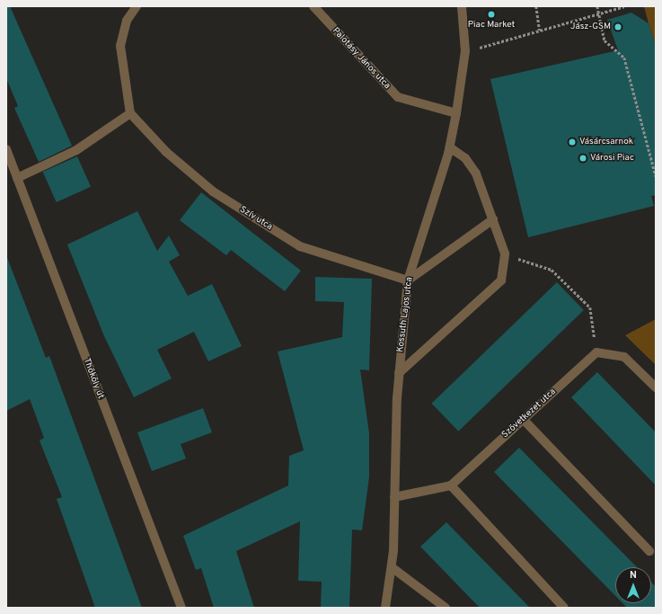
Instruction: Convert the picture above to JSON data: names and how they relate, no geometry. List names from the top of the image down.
{
  "streets": {
    "street": [
      "Palotásy János utca",
      "Szív utca",
      "Kossuth Lajos utca",
      "Thököly út",
      "Szövetkezet utca"
    ]
  },
  "crossings": [
    ["Palotásy János utca", "Kossuth Lajos utca"],
    ["Szív utca", "Kossuth Lajos utca"]
  ],
  "places": [
    "Piac Market",
    "Jász-GSM",
    "Vásárcsarnok",
    "Városi Piac"
  ],
  "north": "top"
}
